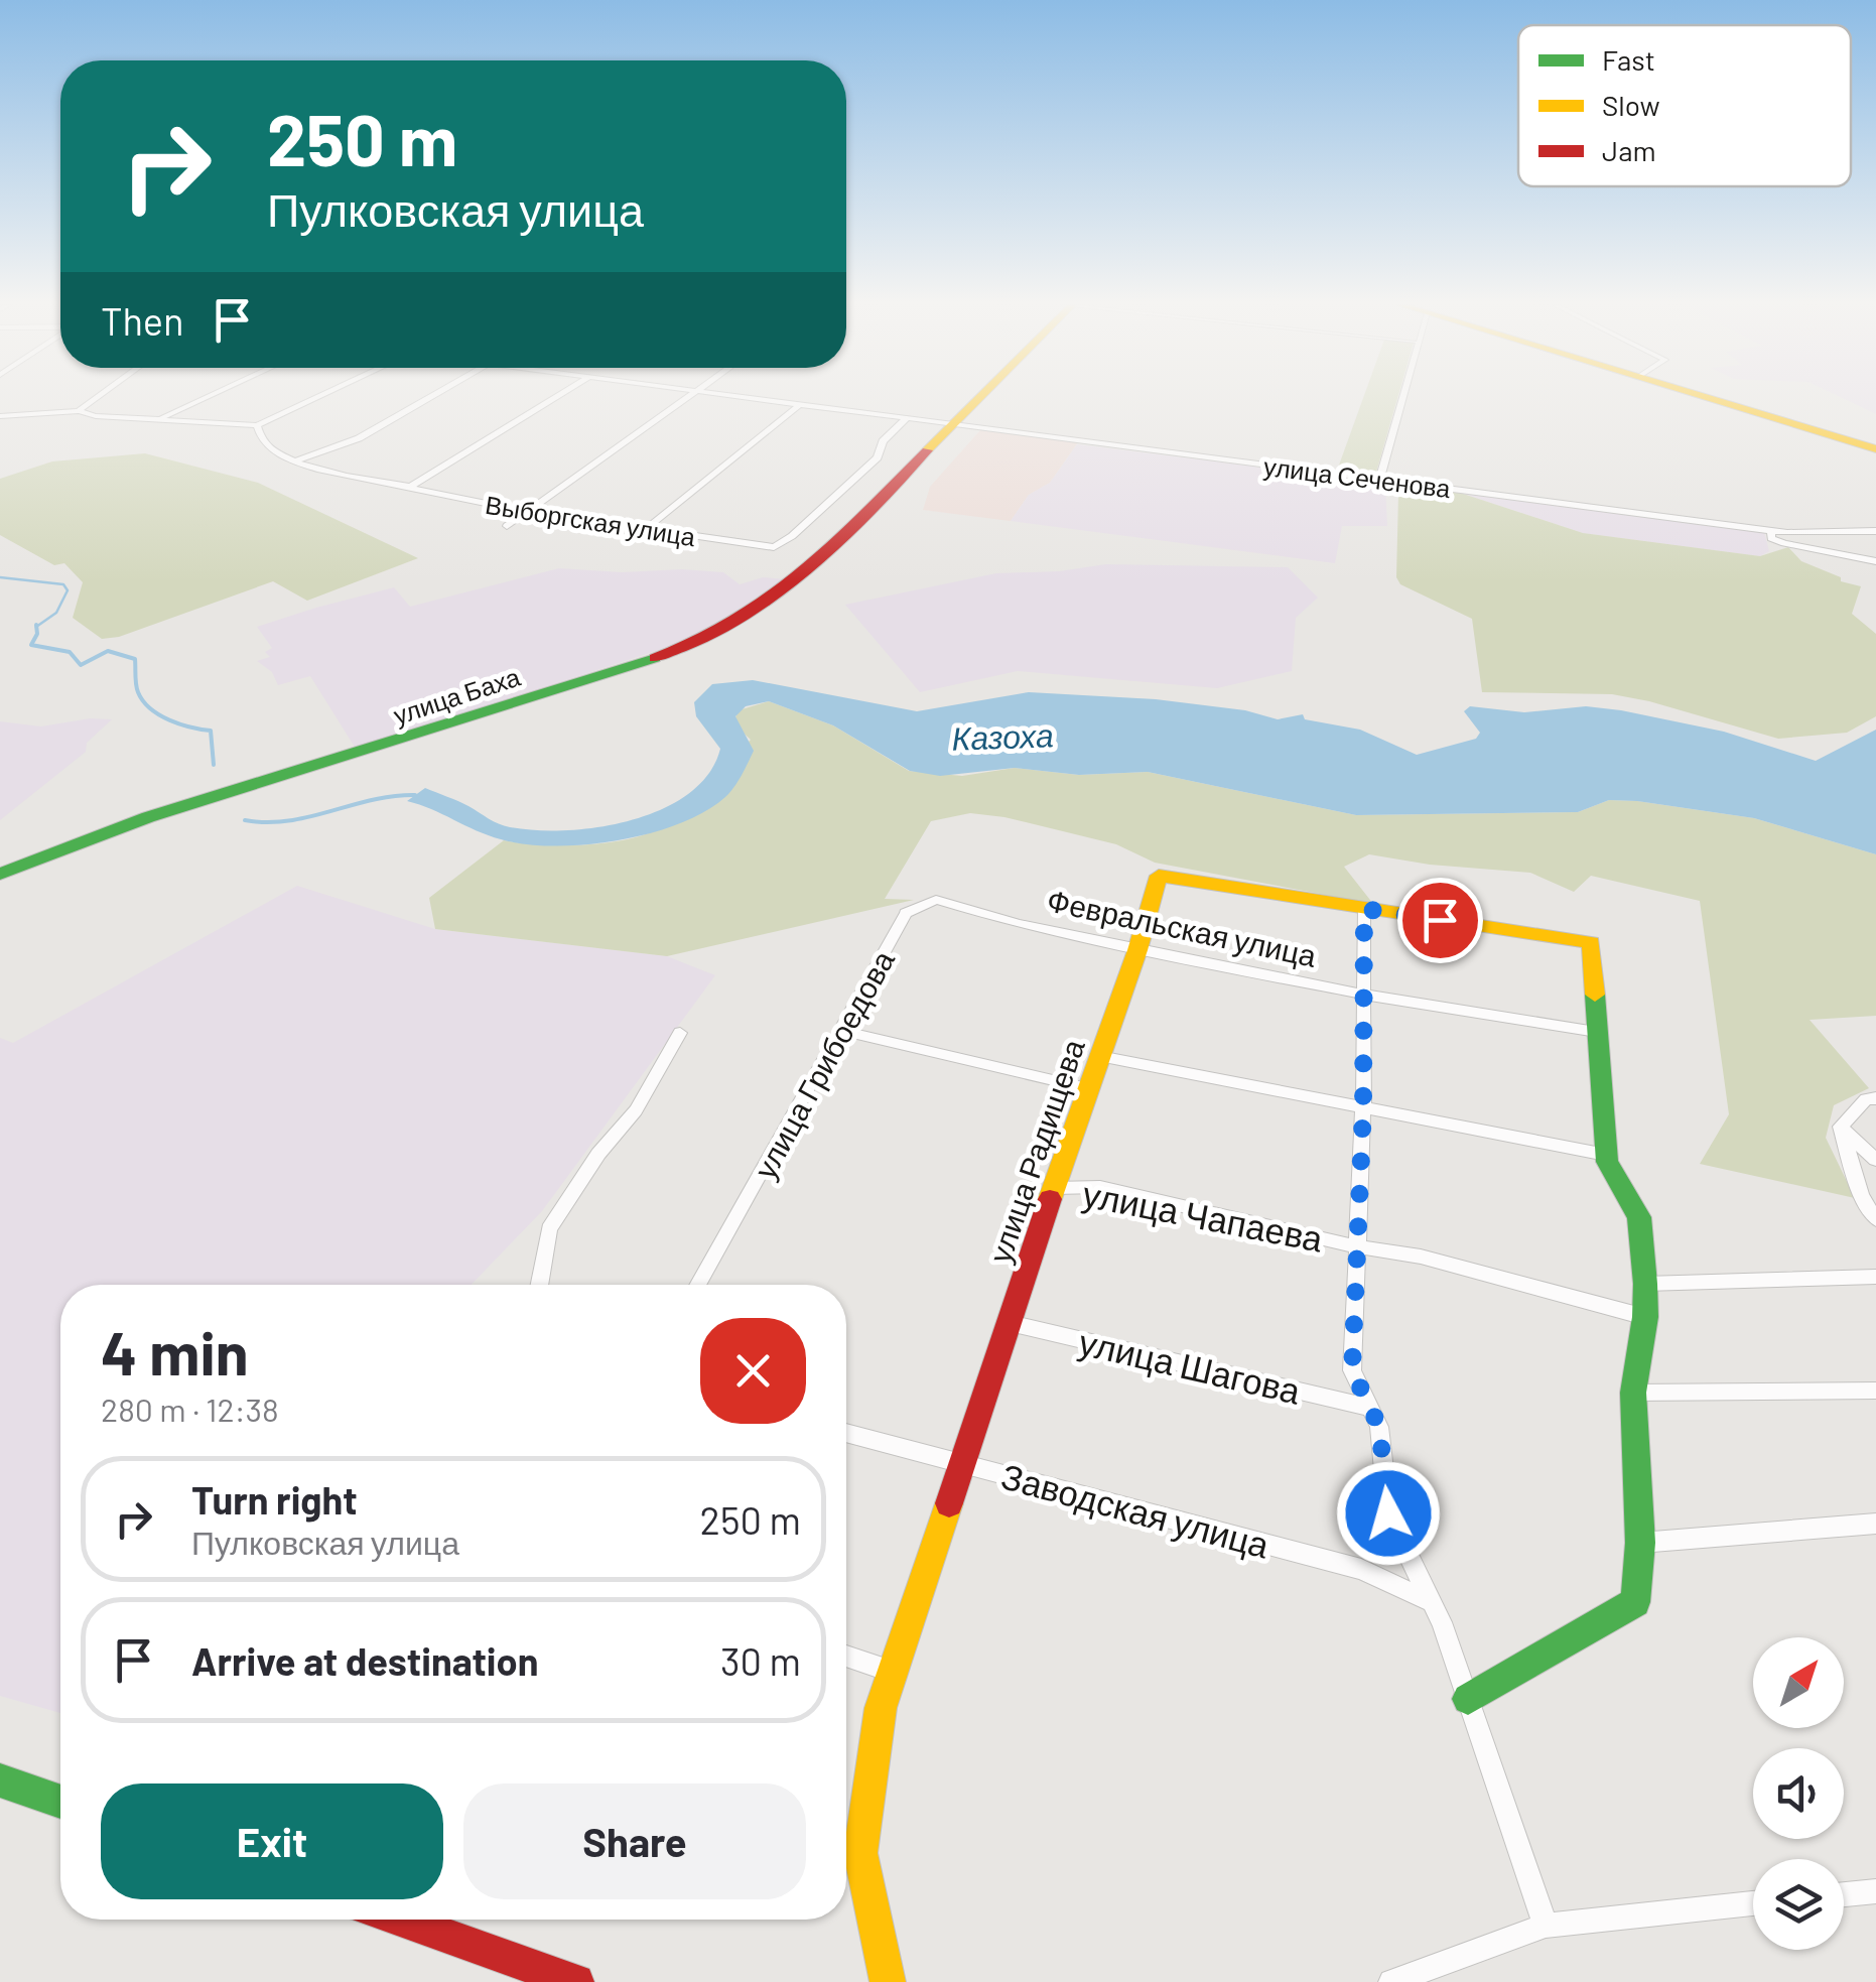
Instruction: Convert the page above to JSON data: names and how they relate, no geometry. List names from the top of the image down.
{
  "streets": {
    "street": [
      "улица Сеченова",
      "Выборгская улица",
      "улица Баха",
      "Февральская улица",
      "улица Грибоедова",
      "улица Радищева",
      "улица Чапаева",
      "улица Шагова",
      "Заводская улица"
    ]
  },
  "crossings": [
    ["улица Сеченова", "Выборгская улица"],
    ["улица Сеченова", "улица Баха"],
    ["Февральская улица", "улица Грибоедова"],
    ["Февральская улица", "улица Радищева"],
    ["улица Радищева", "улица Чапаева"],
    ["улица Радищева", "улица Шагова"],
    ["улица Радищева", "Заводская улица"]
  ],
  "water": ["Казоха"],
  "legend": ["Fast", "Slow", "Jam"],
  "north": "top right",
  "page": {
    "turn": ["250 m", "Пулковская улица"],
    "then": "Then",
    "heading": ["4 min", "280 m · 12:38"],
    "list": [
      {
        "name": "Turn right",
        "note": "Пулковская улица",
        "value": "250 m"
      },
      {
        "name": "Arrive at destination",
        "value": "30 m"
      }
    ],
    "buttons": ["Exit", "Share"]
  }
}
